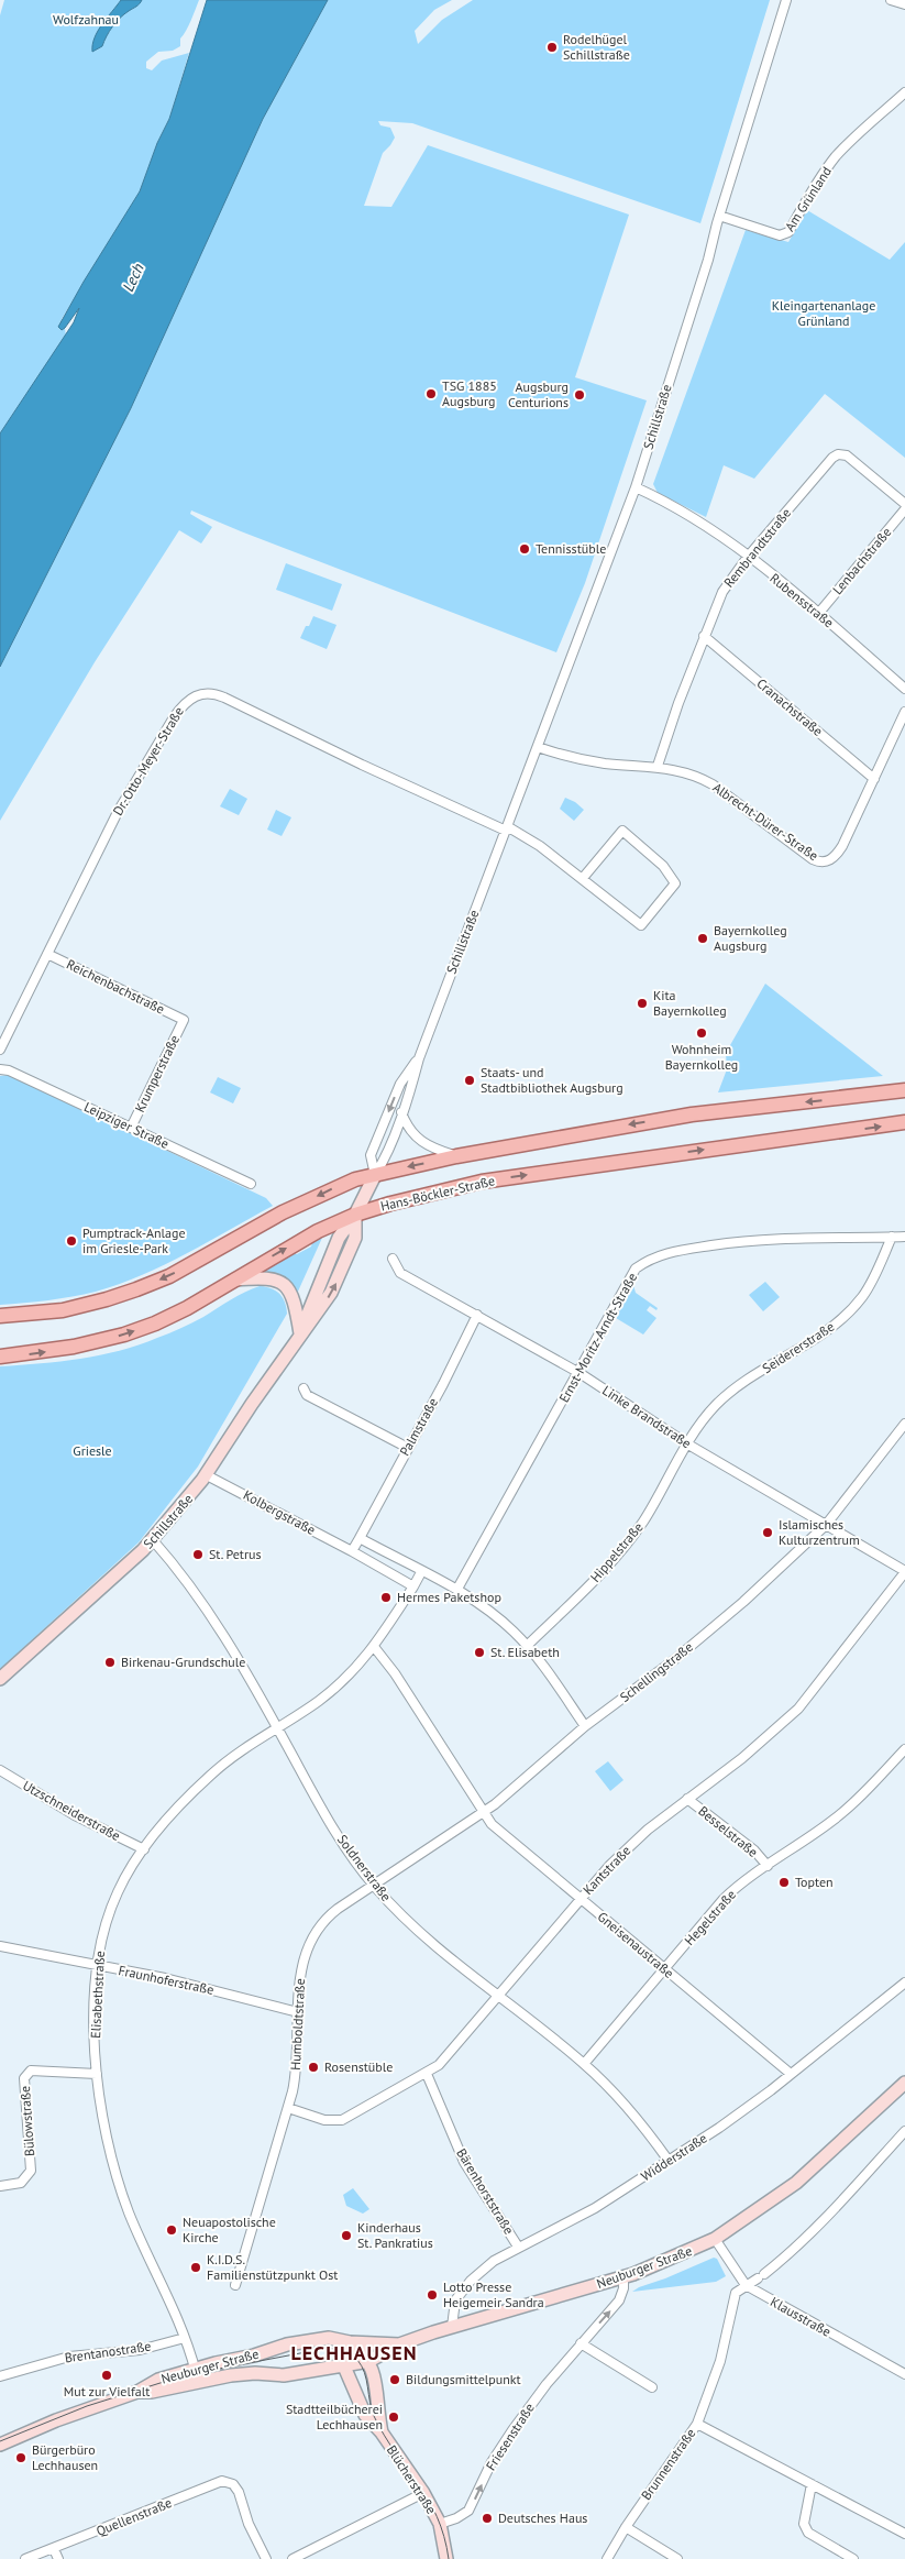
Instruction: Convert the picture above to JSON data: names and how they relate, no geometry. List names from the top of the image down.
{
  "streets": {
    "main road": ["Hans-Böckler-Straße"],
    "street": [
      "Am Grünland",
      "Schillstraße",
      "Rembrandtstraße",
      "Lenbachstraße",
      "Rubensstraße",
      "Cranachstraße",
      "Dr.-Otto-Meyer-Straße",
      "Albrecht-Dürer-Straße",
      "Reichenbachstraße",
      "Krumperstraße",
      "Leipziger Straße",
      "Ernst-Moritz-Arndt-Straße",
      "Seidererstraße",
      "Linke Brandstraße",
      "Palmstraße",
      "Kolbergstraße",
      "Hippelstraße",
      "Schellingstraße",
      "Utzschneiderstraße",
      "Besselstraße",
      "Soldnerstraße",
      "Kantstraße",
      "Hegelstraße",
      "Gneisenaustraße",
      "Fraunhoferstraße",
      "Elisabethstraße",
      "Humboldtstraße",
      "Bülowstraße",
      "Widderstraße",
      "Bärenhorststraße",
      "Neuburger Straße",
      "Klausstraße",
      "Brentanostraße",
      "Friesenstraße",
      "Brunnenstraße",
      "Blücherstraße",
      "Quellenstraße"
    ]
  },
  "crossings": [
    ["Am Grünland", "Schillstraße"],
    ["Schillstraße", "Rubensstraße"],
    ["Schillstraße", "Dr.-Otto-Meyer-Straße"],
    ["Schillstraße", "Albrecht-Dürer-Straße"],
    ["Schillstraße", "Hans-Böckler-Straße"],
    ["Schillstraße", "Kolbergstraße"],
    ["Schillstraße", "Soldnerstraße"],
    ["Rembrandtstraße", "Rubensstraße"],
    ["Rembrandtstraße", "Cranachstraße"],
    ["Rembrandtstraße", "Albrecht-Dürer-Straße"],
    ["Lenbachstraße", "Rubensstraße"],
    ["Cranachstraße", "Albrecht-Dürer-Straße"],
    ["Dr.-Otto-Meyer-Straße", "Reichenbachstraße"],
    ["Reichenbachstraße", "Krumperstraße"],
    ["Krumperstraße", "Leipziger Straße"],
    ["Ernst-Moritz-Arndt-Straße", "Seidererstraße"],
    ["Ernst-Moritz-Arndt-Straße", "Linke Brandstraße"],
    ["Seidererstraße", "Linke Brandstraße"],
    ["Seidererstraße", "Hippelstraße"],
    ["Linke Brandstraße", "Palmstraße"],
    ["Linke Brandstraße", "Hippelstraße"],
    ["Linke Brandstraße", "Schellingstraße"],
    ["Linke Brandstraße", "Kantstraße"],
    ["Kolbergstraße", "Elisabethstraße"],
    ["Schellingstraße", "Gneisenaustraße"],
    ["Schellingstraße", "Humboldtstraße"],
    ["Utzschneiderstraße", "Elisabethstraße"],
    ["Besselstraße", "Kantstraße"],
    ["Besselstraße", "Hegelstraße"],
    ["Soldnerstraße", "Kantstraße"],
    ["Soldnerstraße", "Hegelstraße"],
    ["Soldnerstraße", "Elisabethstraße"],
    ["Soldnerstraße", "Humboldtstraße"],
    ["Soldnerstraße", "Widderstraße"],
    ["Kantstraße", "Gneisenaustraße"],
    ["Kantstraße", "Humboldtstraße"],
    ["Kantstraße", "Bärenhorststraße"],
    ["Hegelstraße", "Gneisenaustraße"],
    ["Gneisenaustraße", "Elisabethstraße"],
    ["Gneisenaustraße", "Humboldtstraße"],
    ["Gneisenaustraße", "Widderstraße"],
    ["Fraunhoferstraße", "Elisabethstraße"],
    ["Fraunhoferstraße", "Humboldtstraße"],
    ["Elisabethstraße", "Bülowstraße"],
    ["Elisabethstraße", "Neuburger Straße"],
    ["Elisabethstraße", "Brentanostraße"],
    ["Widderstraße", "Bärenhorststraße"],
    ["Widderstraße", "Neuburger Straße"],
    ["Neuburger Straße", "Klausstraße"],
    ["Neuburger Straße", "Friesenstraße"],
    ["Neuburger Straße", "Blücherstraße"],
    ["Klausstraße", "Brunnenstraße"],
    ["Friesenstraße", "Blücherstraße"]
  ],
  "one_way": ["Friesenstraße"],
  "districts": ["LECHHAUSEN"],
  "water": ["Lech"],
  "parks": ["Wolfzahnau", "Kleingartenanlage Grünland", "Griesle"],
  "places": [
    "Rodelhügel Schillstraße",
    "TSG 1885 Augsburg",
    "Augsburg Centurions",
    "Tennisstüble",
    "Bayernkolleg Augsburg",
    "Kita Bayernkolleg",
    "Wohnheim Bayernkolleg",
    "Staats- und Stadtbibliothek Augsburg",
    "Pumptrack-Anlage im Griesle-Park",
    "Islamisches Kulturzentrum",
    "St. Petrus",
    "Hermes Paketshop",
    "St. Elisabeth",
    "Birkenau-Grundschule",
    "Topten",
    "Rosenstüble",
    "Neuapostolische Kirche",
    "Kinderhaus St. Pankratius",
    "K.I.D.S. Familienstützpunkt Ost",
    "Lotto Presse Heigemeir Sandra",
    "Mut zur Vielfalt",
    "Bildungsmittelpunkt",
    "Stadtteilbücherei Lechhausen",
    "Bürgerbüro Lechhausen",
    "Deutsches Haus"
  ]
}
